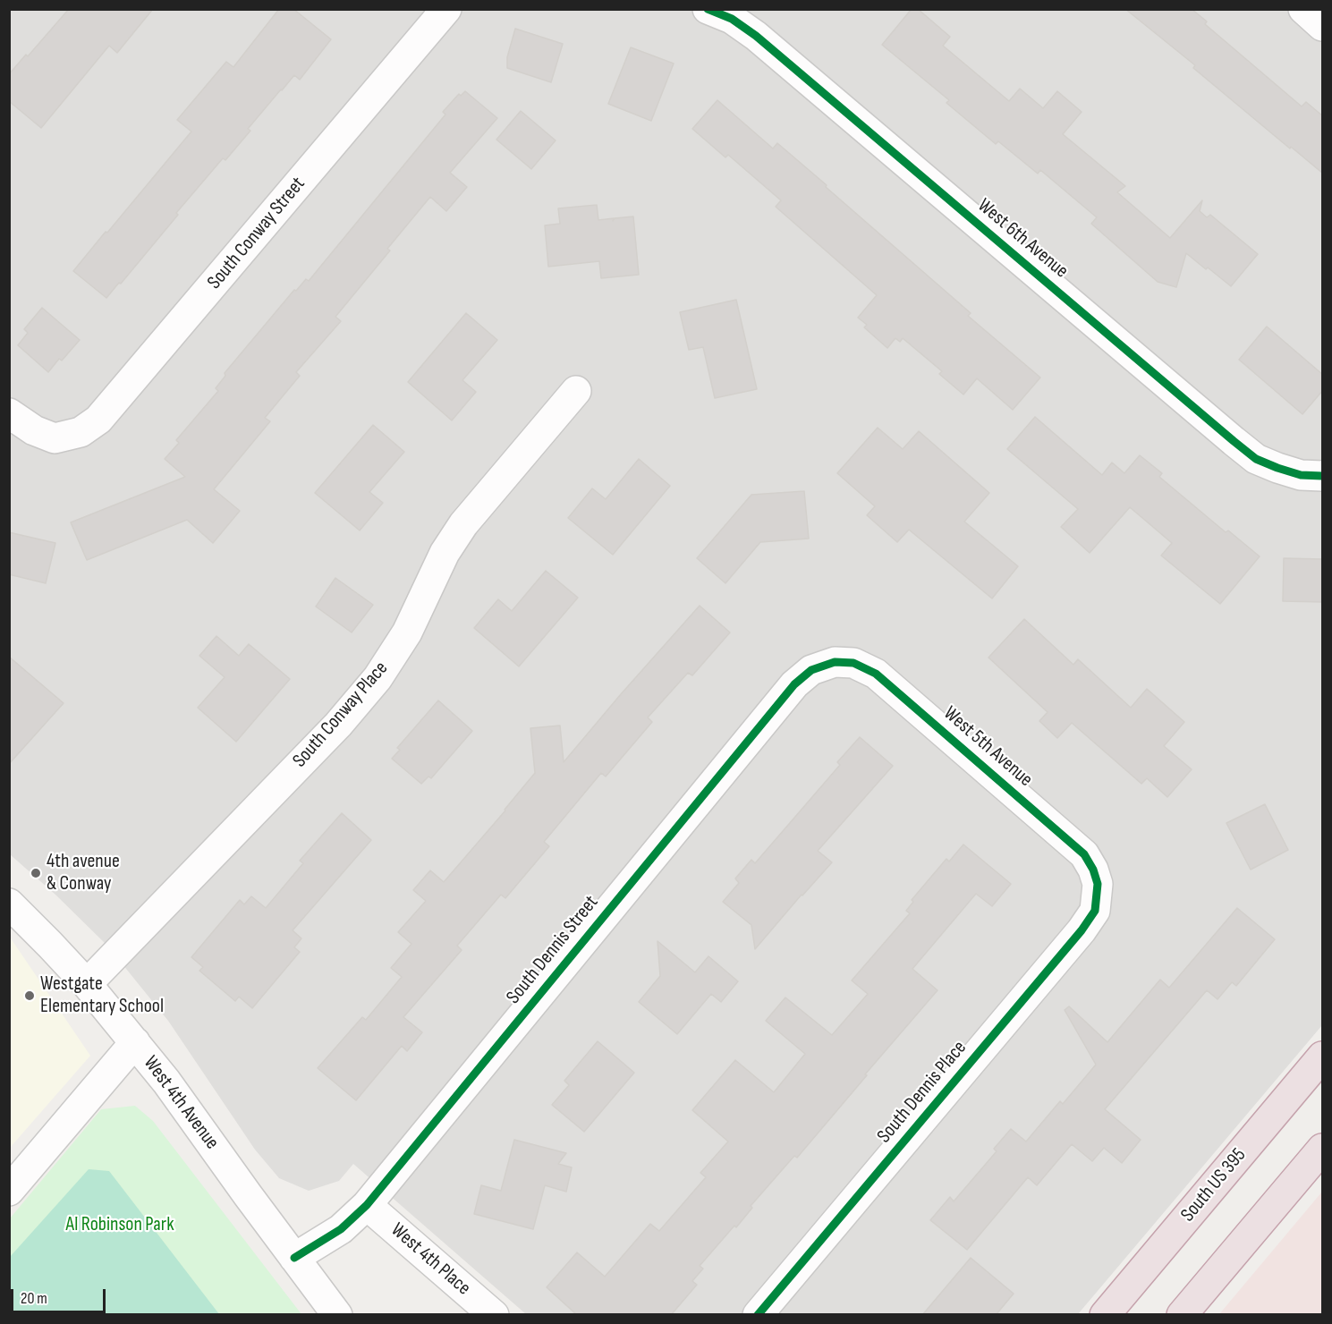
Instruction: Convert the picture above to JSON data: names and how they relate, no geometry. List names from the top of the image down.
{
  "streets": {
    "highway": ["South US 395"],
    "street": [
      "South Conway Street",
      "West 6th Avenue",
      "South Conway Place",
      "West 5th Avenue",
      "South Dennis Street",
      "South Dennis Place",
      "West 4th Avenue",
      "West 4th Place"
    ]
  },
  "crossings": [
    ["South Conway Place", "West 4th Avenue"],
    ["West 5th Avenue", "South Dennis Street"],
    ["West 5th Avenue", "South Dennis Place"],
    ["South Dennis Street", "West 4th Avenue"],
    ["South Dennis Street", "West 4th Place"]
  ],
  "parks": ["Al Robinson Park"],
  "places": ["4th avenue & Conway", "Westgate Elementary School"],
  "scale_bar": "20 m"
}
